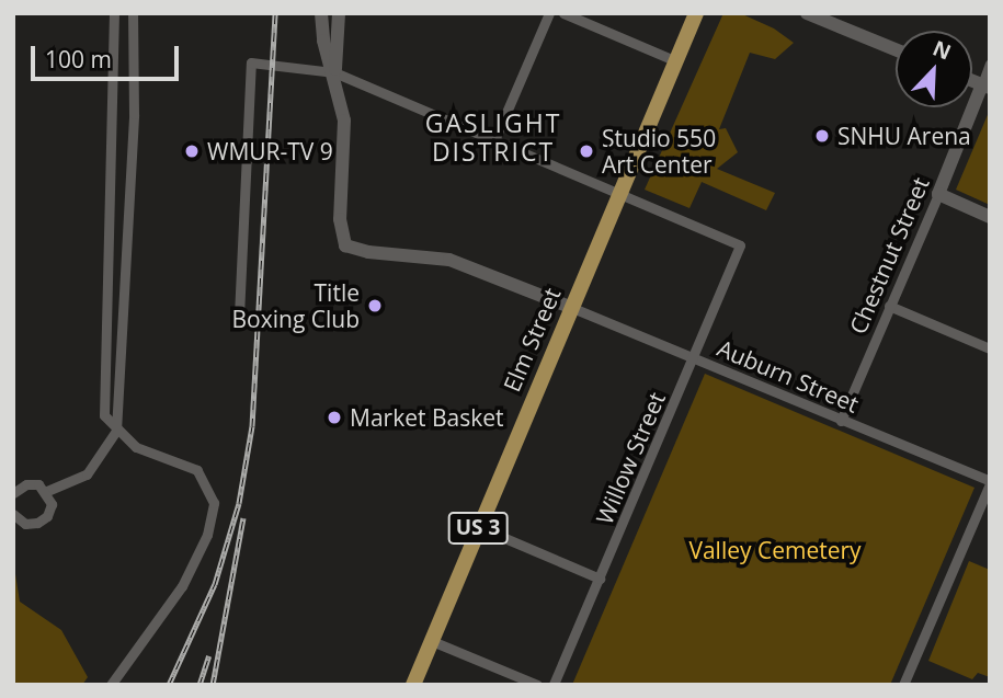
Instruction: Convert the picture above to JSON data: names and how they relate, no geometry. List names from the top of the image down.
{
  "streets": {
    "main road": ["Elm Street", "US 3"],
    "street": ["Chestnut Street", "Auburn Street", "Willow Street"]
  },
  "crossings": [
    ["Chestnut Street", "Auburn Street"],
    ["Elm Street", "Auburn Street"],
    ["Elm Street", "Willow Street"],
    ["Auburn Street", "Willow Street"]
  ],
  "districts": ["GASLIGHT DISTRICT"],
  "parks": ["Valley Cemetery"],
  "places": [
    "SNHU Arena",
    "WMUR-TV 9",
    "Studio 550 Art Center",
    "Title Boxing Club",
    "Market Basket"
  ],
  "scale_bar": "100 m",
  "north": "top right"
}
